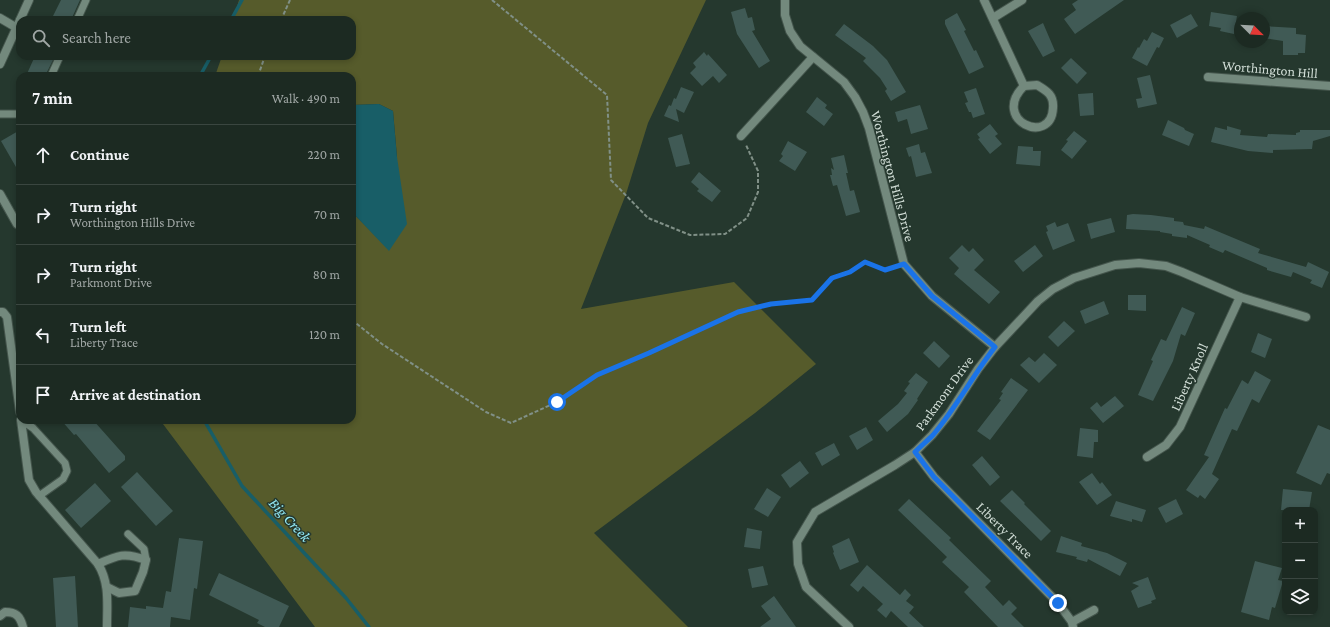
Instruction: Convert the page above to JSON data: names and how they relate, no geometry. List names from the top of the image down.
{
  "streets": {
    "street": [
      "Worthington Hill",
      "Worthington Hills Drive",
      "Liberty Knoll",
      "Parkmont Drive",
      "Liberty Trace"
    ]
  },
  "crossings": [
    ["Worthington Hills Drive", "Parkmont Drive"],
    ["Liberty Knoll", "Parkmont Drive"],
    ["Parkmont Drive", "Liberty Trace"]
  ],
  "water": ["Big Creek"],
  "north": "bottom right",
  "page": {
    "search": "Search here",
    "heading": ["7 min", "Walk · 490 m"],
    "list": [
      ["Continue", "220 m"],
      ["Turn right", "Worthington Hills Drive", "70 m"],
      ["Turn right", "Parkmont Drive", "80 m"],
      ["Turn left", "Liberty Trace", "120 m"],
      "Arrive at destination"
    ],
    "map_buttons": ["+", "−"]
  }
}
